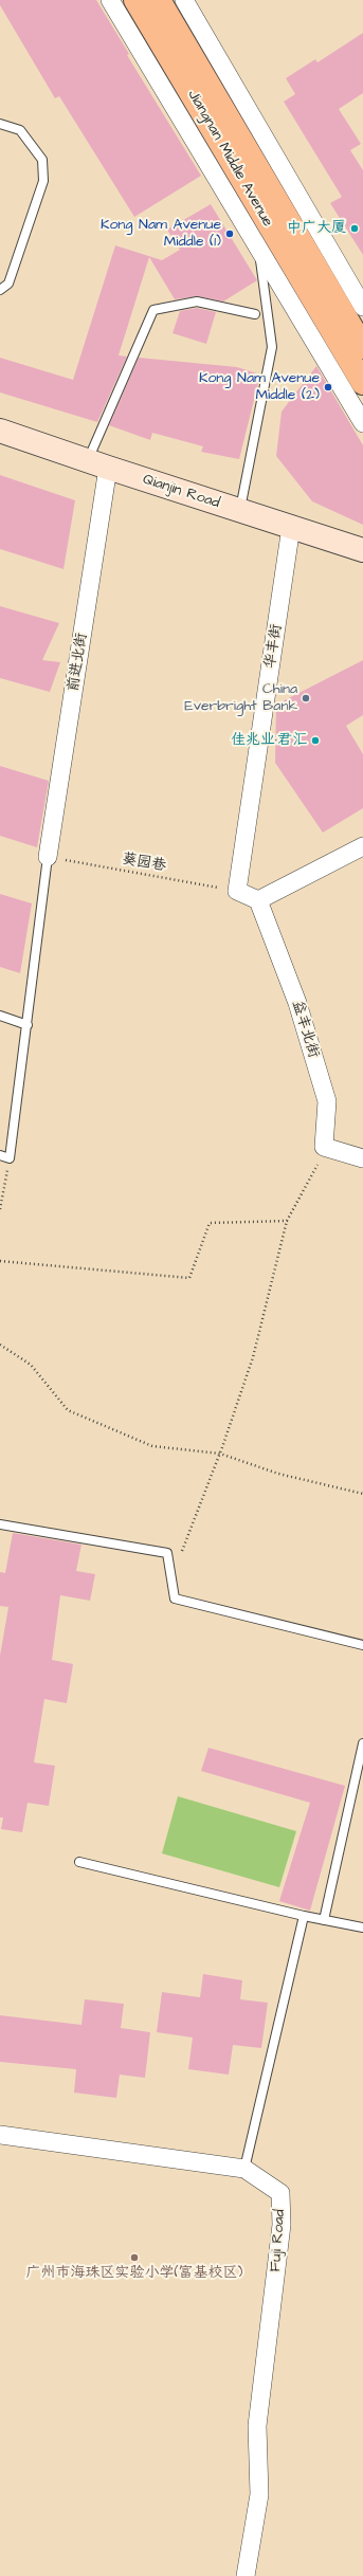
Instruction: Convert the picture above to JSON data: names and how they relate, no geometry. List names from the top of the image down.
{
  "streets": {
    "main road": ["Jiangnan Middle Avenue", "Qianjin Road"],
    "street": [
      "华丰街",
      "前进北街",
      "益丰北街",
      "Fuji Road"
    ],
    "path": ["葵园巷"]
  },
  "crossings": [
    ["Qianjin Road", "华丰街"],
    ["Qianjin Road", "前进北街"],
    ["华丰街", "葵园巷"],
    ["前进北街", "葵园巷"]
  ],
  "places": [
    "中广大厦",
    "Kong Nam Avenue Middle (1)",
    "Kong Nam Avenue Middle (2)",
    "China Everbright Bank",
    "佳兆业·君汇",
    "广州市海珠区实验小学(富基校区)"
  ]
}
